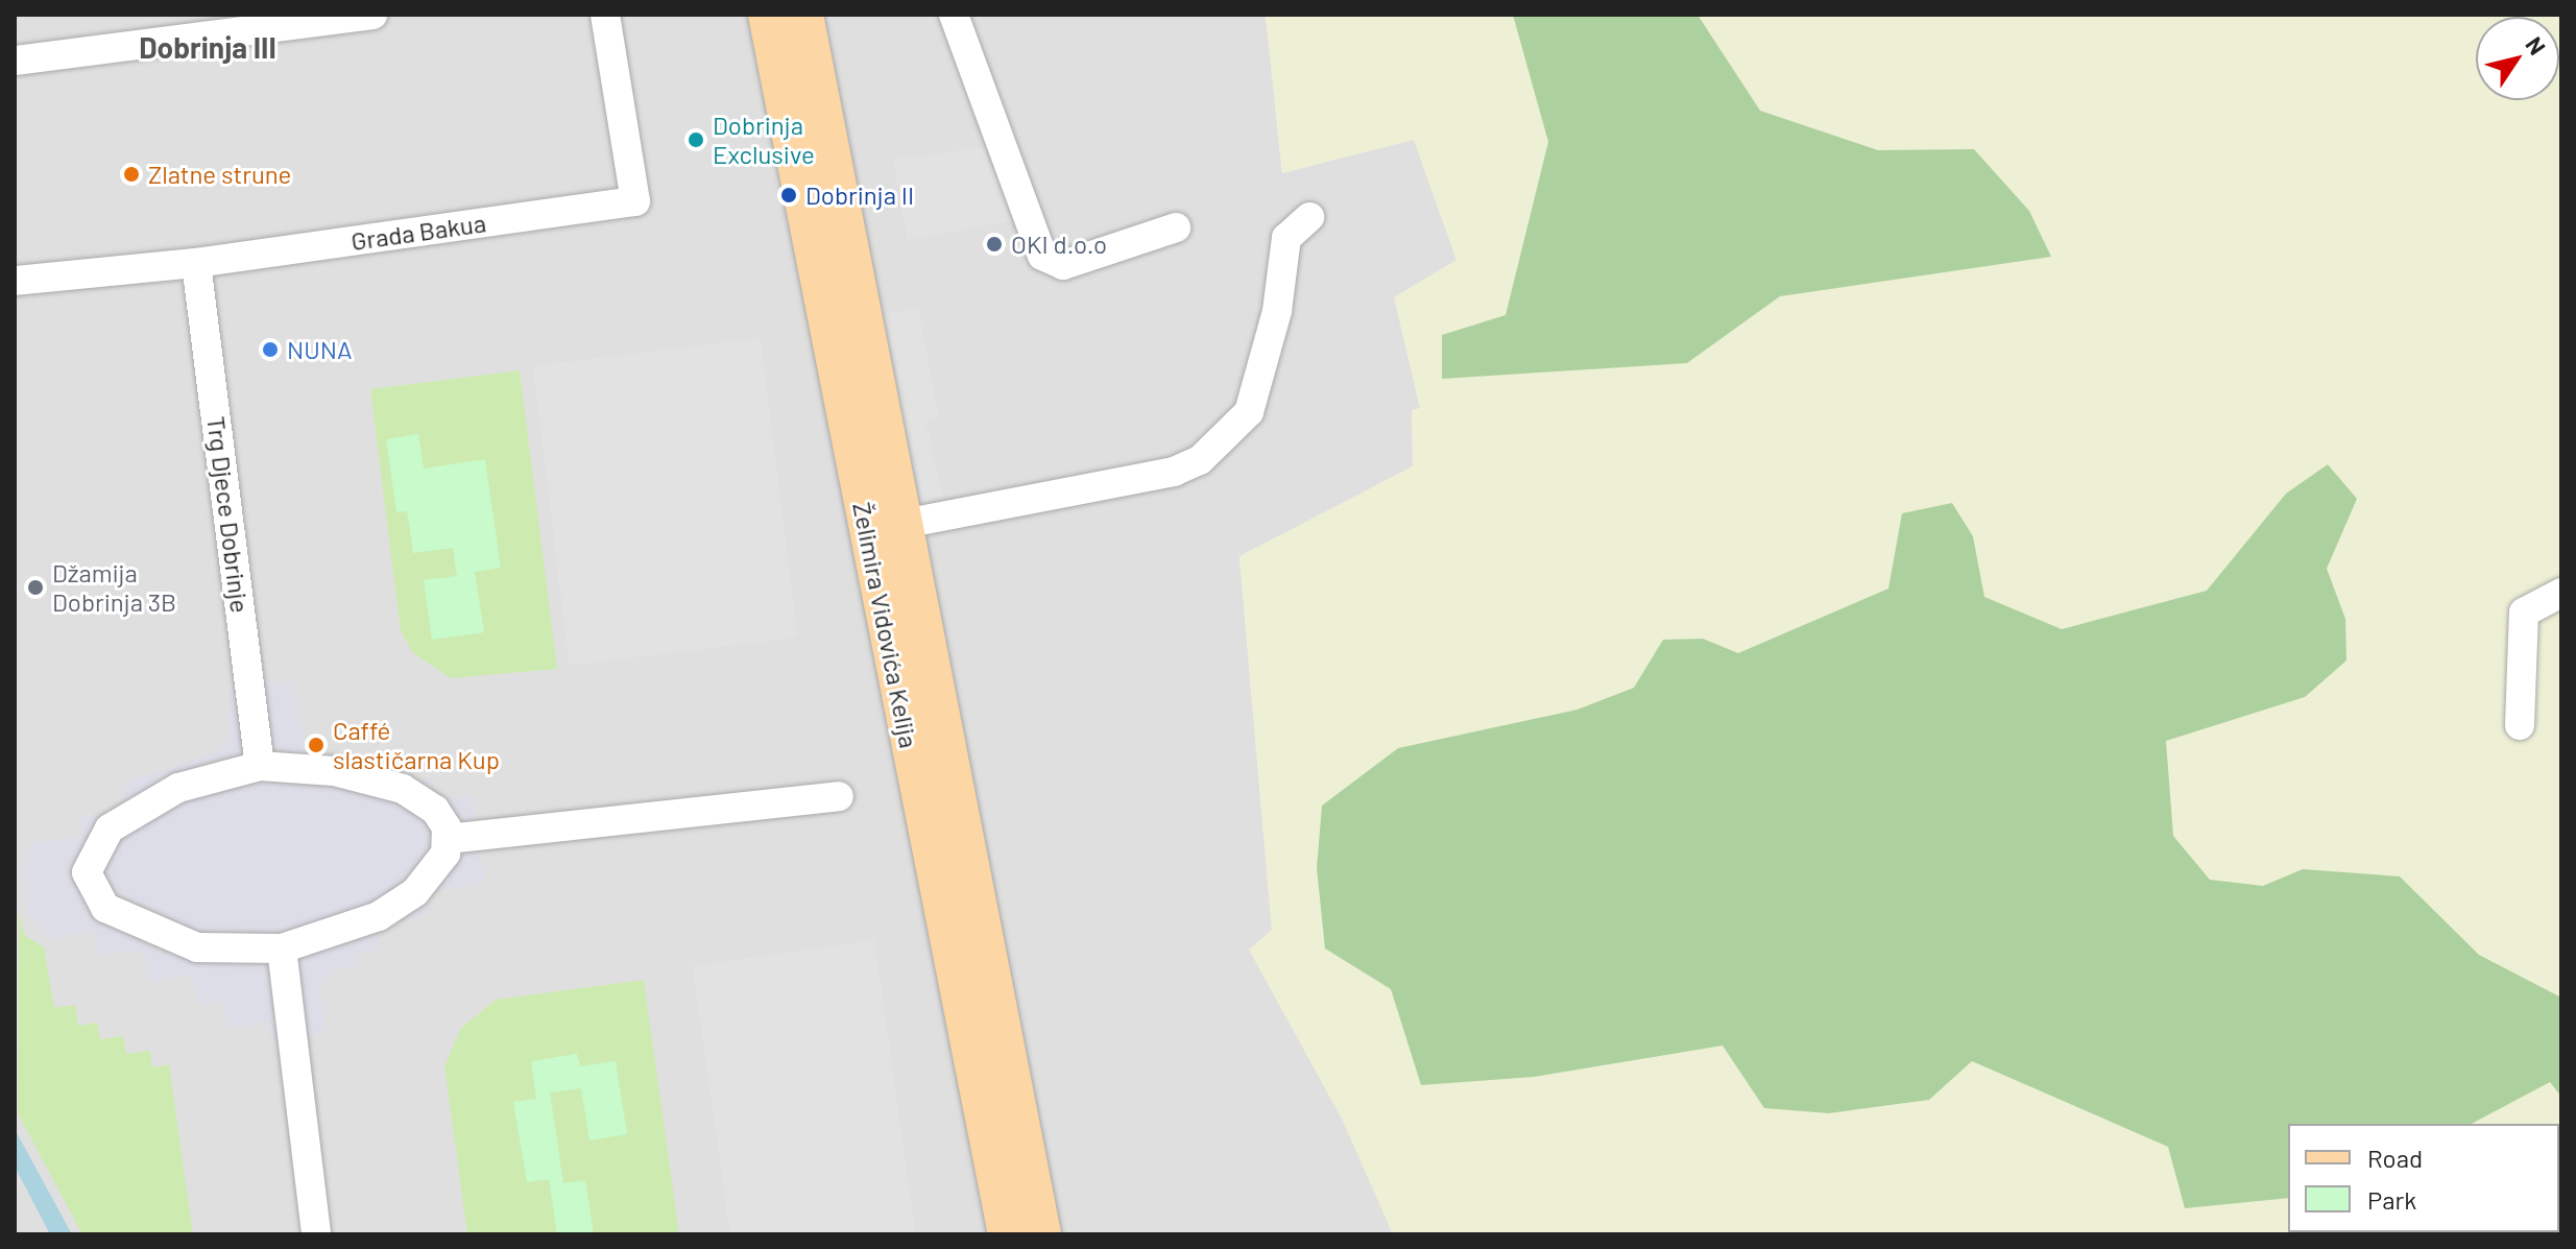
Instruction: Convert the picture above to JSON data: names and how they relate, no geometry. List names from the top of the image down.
{
  "streets": {
    "main road": ["Želimira Vidovića Kelija"],
    "street": ["Grada Bakua", "Trg Djece Dobrinje"]
  },
  "crossings": [
    ["Grada Bakua", "Trg Djece Dobrinje"]
  ],
  "districts": ["Dobrinja III"],
  "places": [
    "Dobrinja Exclusive",
    "Zlatne strune",
    "Dobrinja II",
    "OKI d.o.o",
    "NUNA",
    "Džamija Dobrinja 3B",
    "Caffé slastičarna Kup"
  ],
  "legend": ["Road", "Park"],
  "north": "top right"
}
